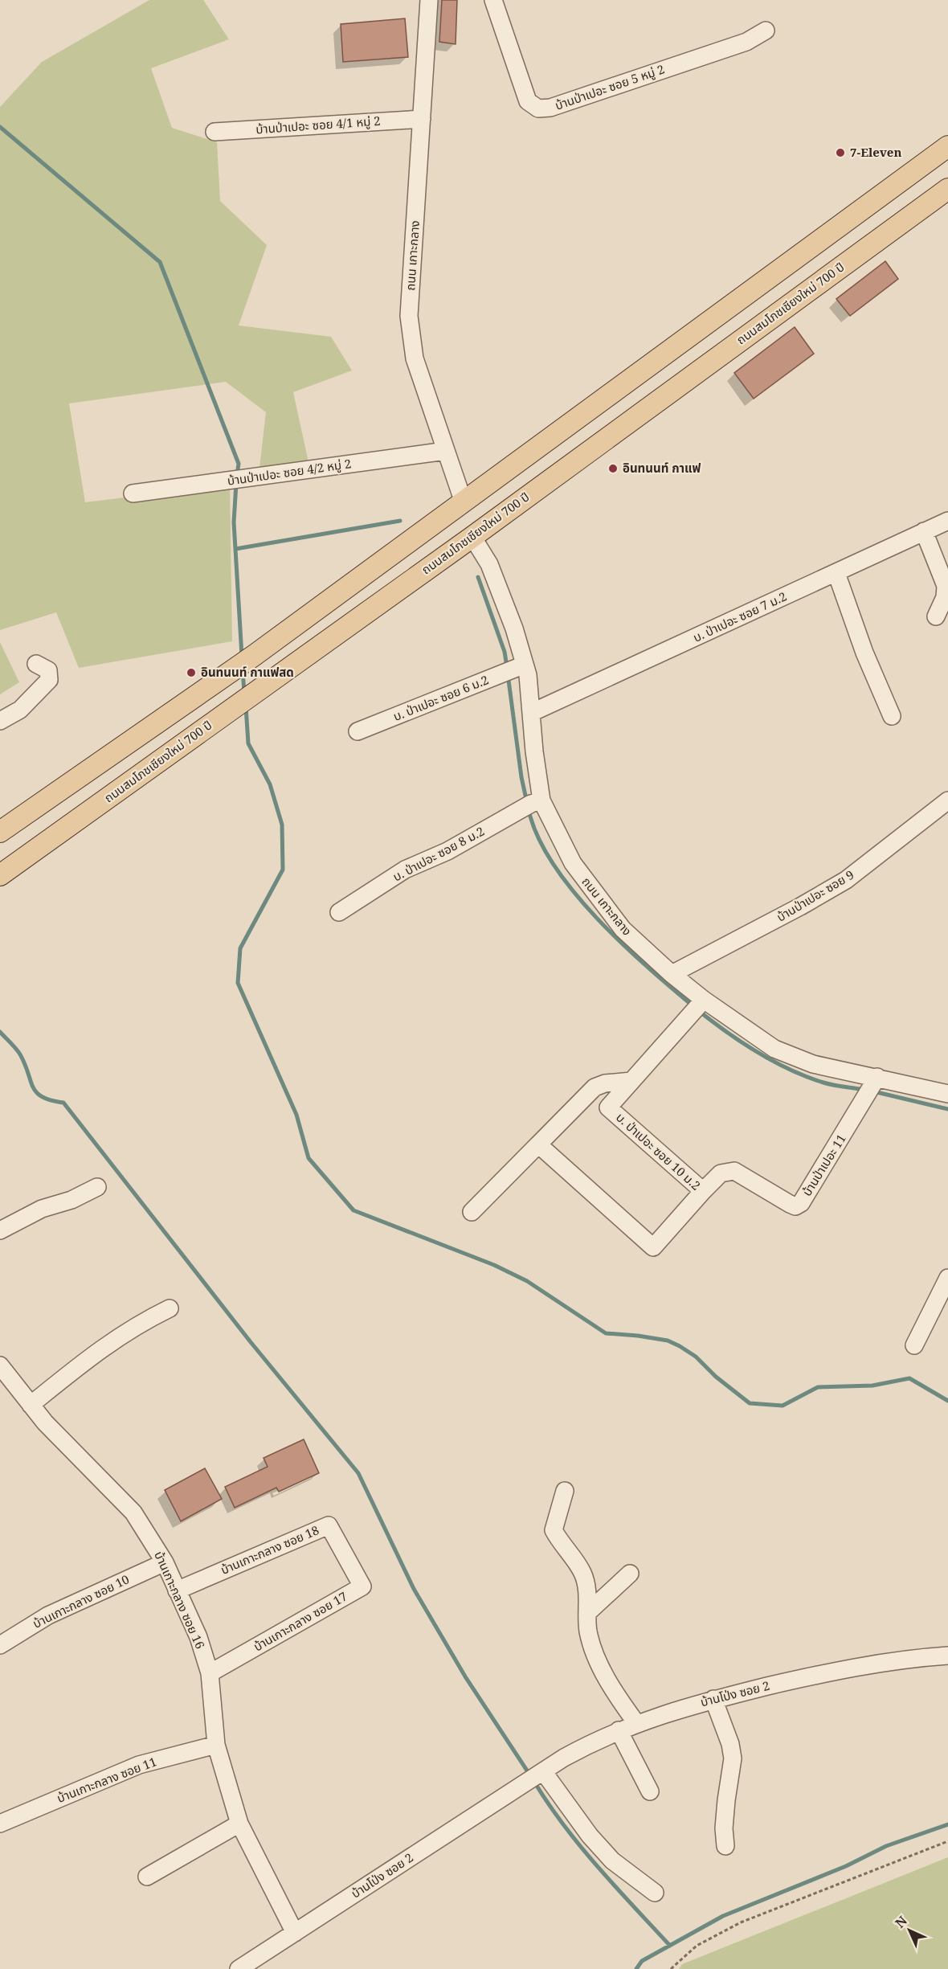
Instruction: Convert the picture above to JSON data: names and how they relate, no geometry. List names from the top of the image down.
{
  "streets": {
    "main road": ["ถนนสมโภชเชียงใหม่ 700 ปี"],
    "street": [
      "บ้านป่าเปอะ ซอย 5 หมู่ 2",
      "บ้านป่าเปอะ ซอย 4/1 หมู่ 2",
      "ถนน เกาะกลาง",
      "บ้านป่าเปอะ ซอย 4/2 หมู่ 2",
      "บ. ป่าเปอะ ซอย 7 ม.2",
      "บ. ป่าเปอะ ซอย 6 ม.2",
      "บ. ป่าเปอะ ซอย 8 ม.2",
      "บ้านป่าเปอะ ซอย 9",
      "บ. ป่าเปอะ ซอย 10 ม.2",
      "บ้านป่าเปอะ 11",
      "บ้านเกาะกลาง ซอย 18",
      "บ้านเกาะกลาง ซอย 16",
      "บ้านเกาะกลาง ซอย 10",
      "บ้านเกาะกลาง ซอย 17",
      "บ้านโป่ง ซอย 2",
      "บ้านเกาะกลาง ซอย 11"
    ]
  },
  "crossings": [
    ["บ้านป่าเปอะ ซอย 4/1 หมู่ 2", "ถนน เกาะกลาง"],
    ["ถนน เกาะกลาง", "ถนนสมโภชเชียงใหม่ 700 ปี"],
    ["ถนน เกาะกลาง", "บ้านป่าเปอะ ซอย 4/2 หมู่ 2"],
    ["ถนน เกาะกลาง", "บ. ป่าเปอะ ซอย 7 ม.2"],
    ["ถนน เกาะกลาง", "บ. ป่าเปอะ ซอย 6 ม.2"],
    ["ถนน เกาะกลาง", "บ. ป่าเปอะ ซอย 8 ม.2"],
    ["ถนน เกาะกลาง", "บ้านป่าเปอะ ซอย 9"],
    ["ถนน เกาะกลาง", "บ. ป่าเปอะ ซอย 10 ม.2"],
    ["ถนน เกาะกลาง", "บ้านป่าเปอะ 11"],
    ["บ. ป่าเปอะ ซอย 10 ม.2", "บ้านป่าเปอะ 11"],
    ["บ้านเกาะกลาง ซอย 18", "บ้านเกาะกลาง ซอย 16"],
    ["บ้านเกาะกลาง ซอย 18", "บ้านเกาะกลาง ซอย 17"],
    ["บ้านเกาะกลาง ซอย 16", "บ้านเกาะกลาง ซอย 10"],
    ["บ้านเกาะกลาง ซอย 16", "บ้านเกาะกลาง ซอย 17"],
    ["บ้านเกาะกลาง ซอย 16", "บ้านโป่ง ซอย 2"],
    ["บ้านเกาะกลาง ซอย 16", "บ้านเกาะกลาง ซอย 11"]
  ],
  "places": ["7-Eleven", "อินทนนท์ กาแฟ", "อินทนนท์ กาแฟสด"],
  "north": "top left"
}
